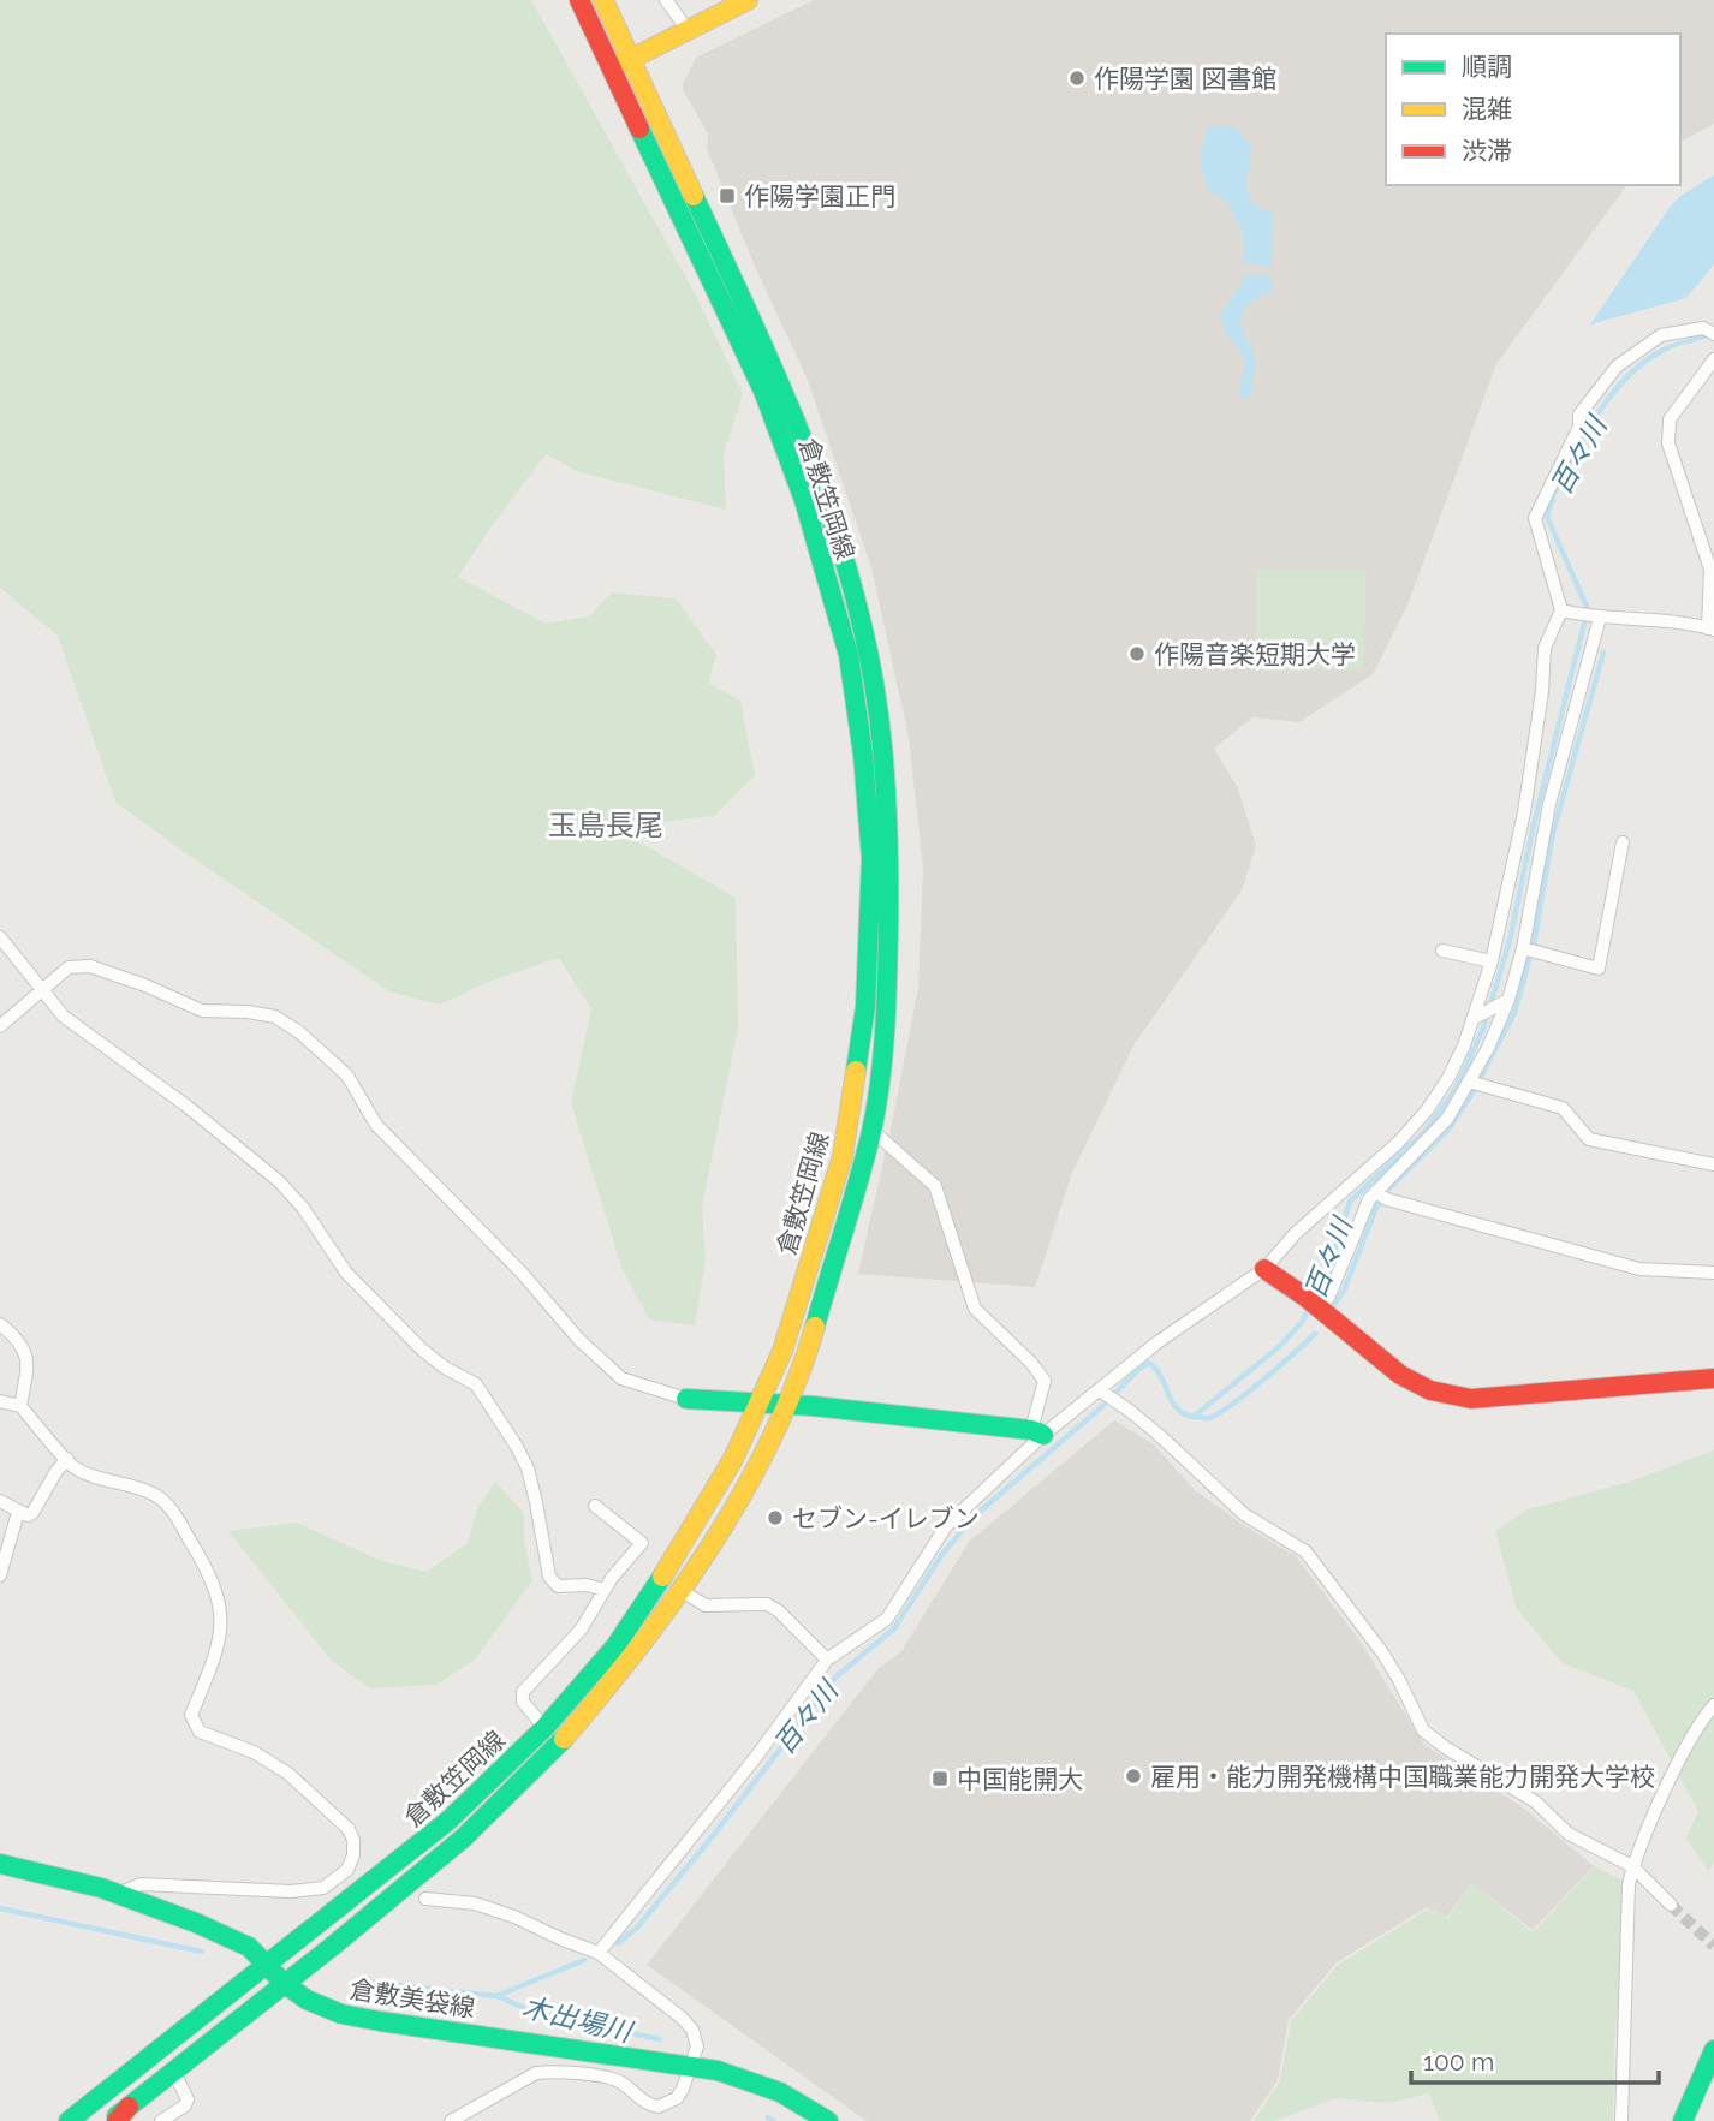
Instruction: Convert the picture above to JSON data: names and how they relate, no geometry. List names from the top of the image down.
{
  "streets": {
    "main road": ["倉敷笠岡線", "倉敷美袋線"]
  },
  "crossings": [
    ["倉敷笠岡線", "倉敷美袋線"]
  ],
  "districts": ["玉島長尾"],
  "water": ["百々川", "木出場川"],
  "places": {
    "other": [
      "作陽学園 図書館",
      "作陽音楽短期大学",
      "セブン-イレブン",
      "雇用・能力開発機構中国職業能力開発大学校"
    ],
    "transit": ["作陽学園正門", "中国能開大"]
  },
  "legend": ["順調", "混雑", "渋滞"],
  "scale_bar": "100 m"
}
